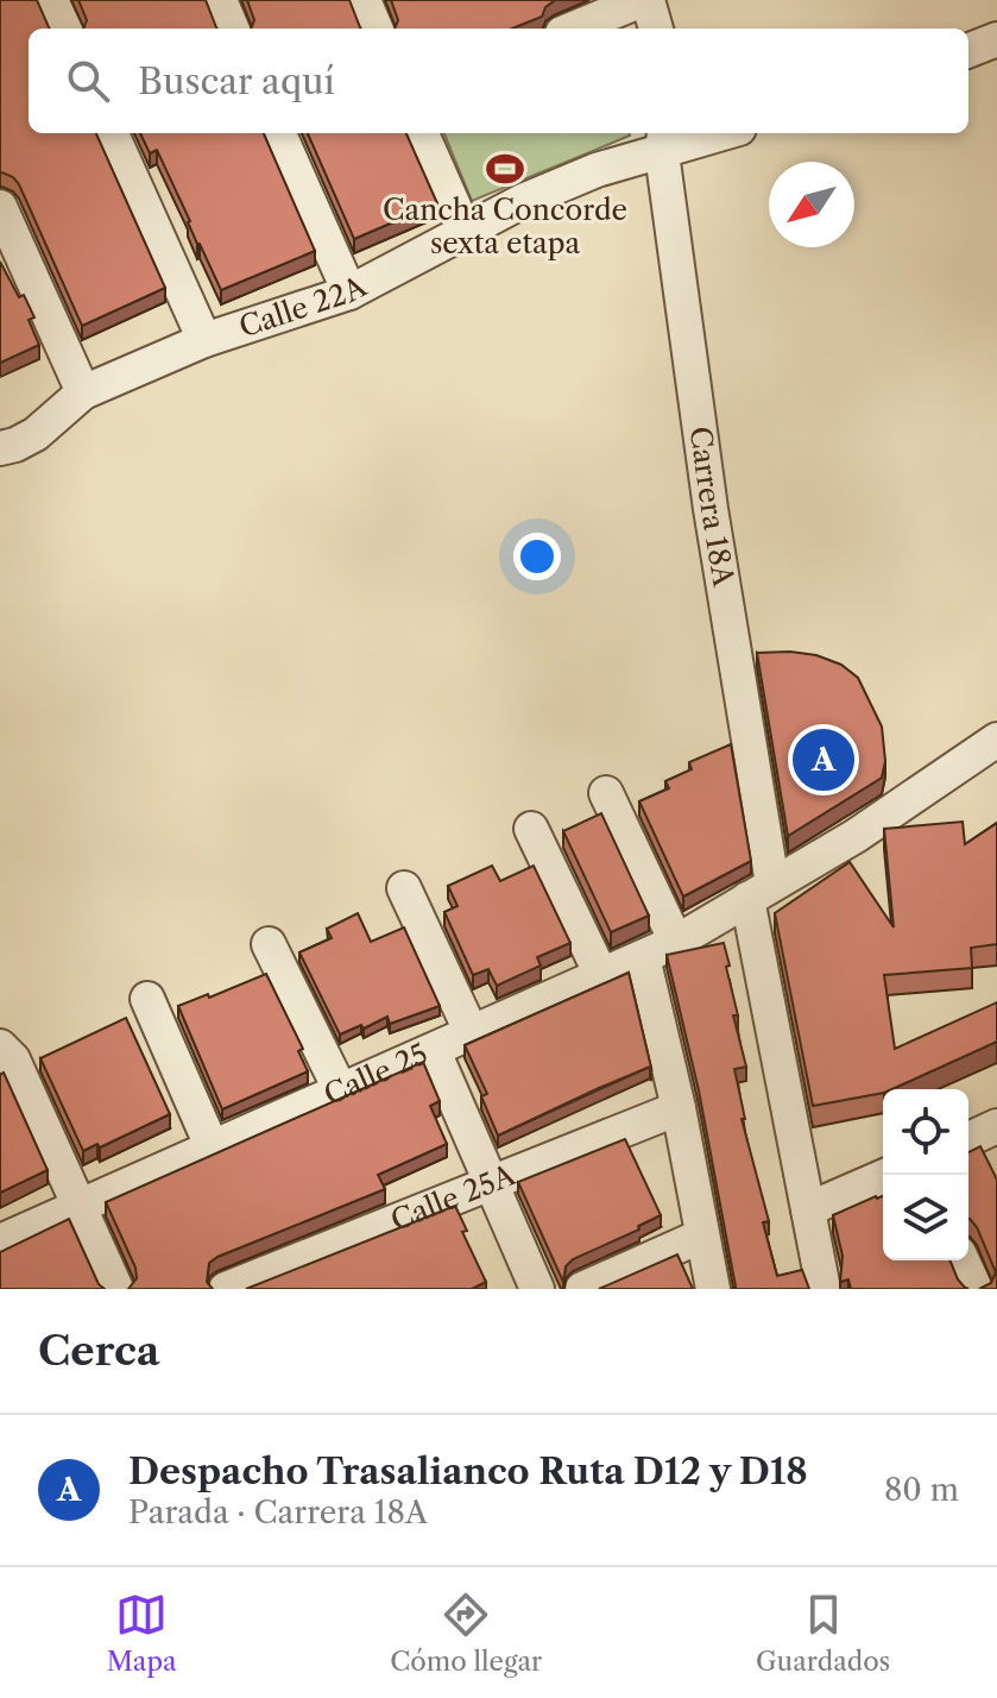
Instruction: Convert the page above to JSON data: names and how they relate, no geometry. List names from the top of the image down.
{
  "streets": {
    "street": [
      "Calle 22A",
      "Carrera 18A",
      "Calle 25",
      "Calle 25A"
    ]
  },
  "crossings": [
    ["Calle 22A", "Carrera 18A"],
    ["Carrera 18A", "Calle 25"]
  ],
  "places": {
    "sports": ["Cancha Concorde sexta etapa"]
  },
  "north": "bottom left",
  "page": {
    "search": "Buscar aquí",
    "pins": "A",
    "heading": "Cerca",
    "list": [
      {
        "mark": "A",
        "name": "Despacho Trasalianco Ruta D12 y D18",
        "note": "Parada · Carrera 18A",
        "value": "80 m"
      }
    ],
    "nav": ["Mapa", "Cómo llegar", "Guardados"]
  }
}
